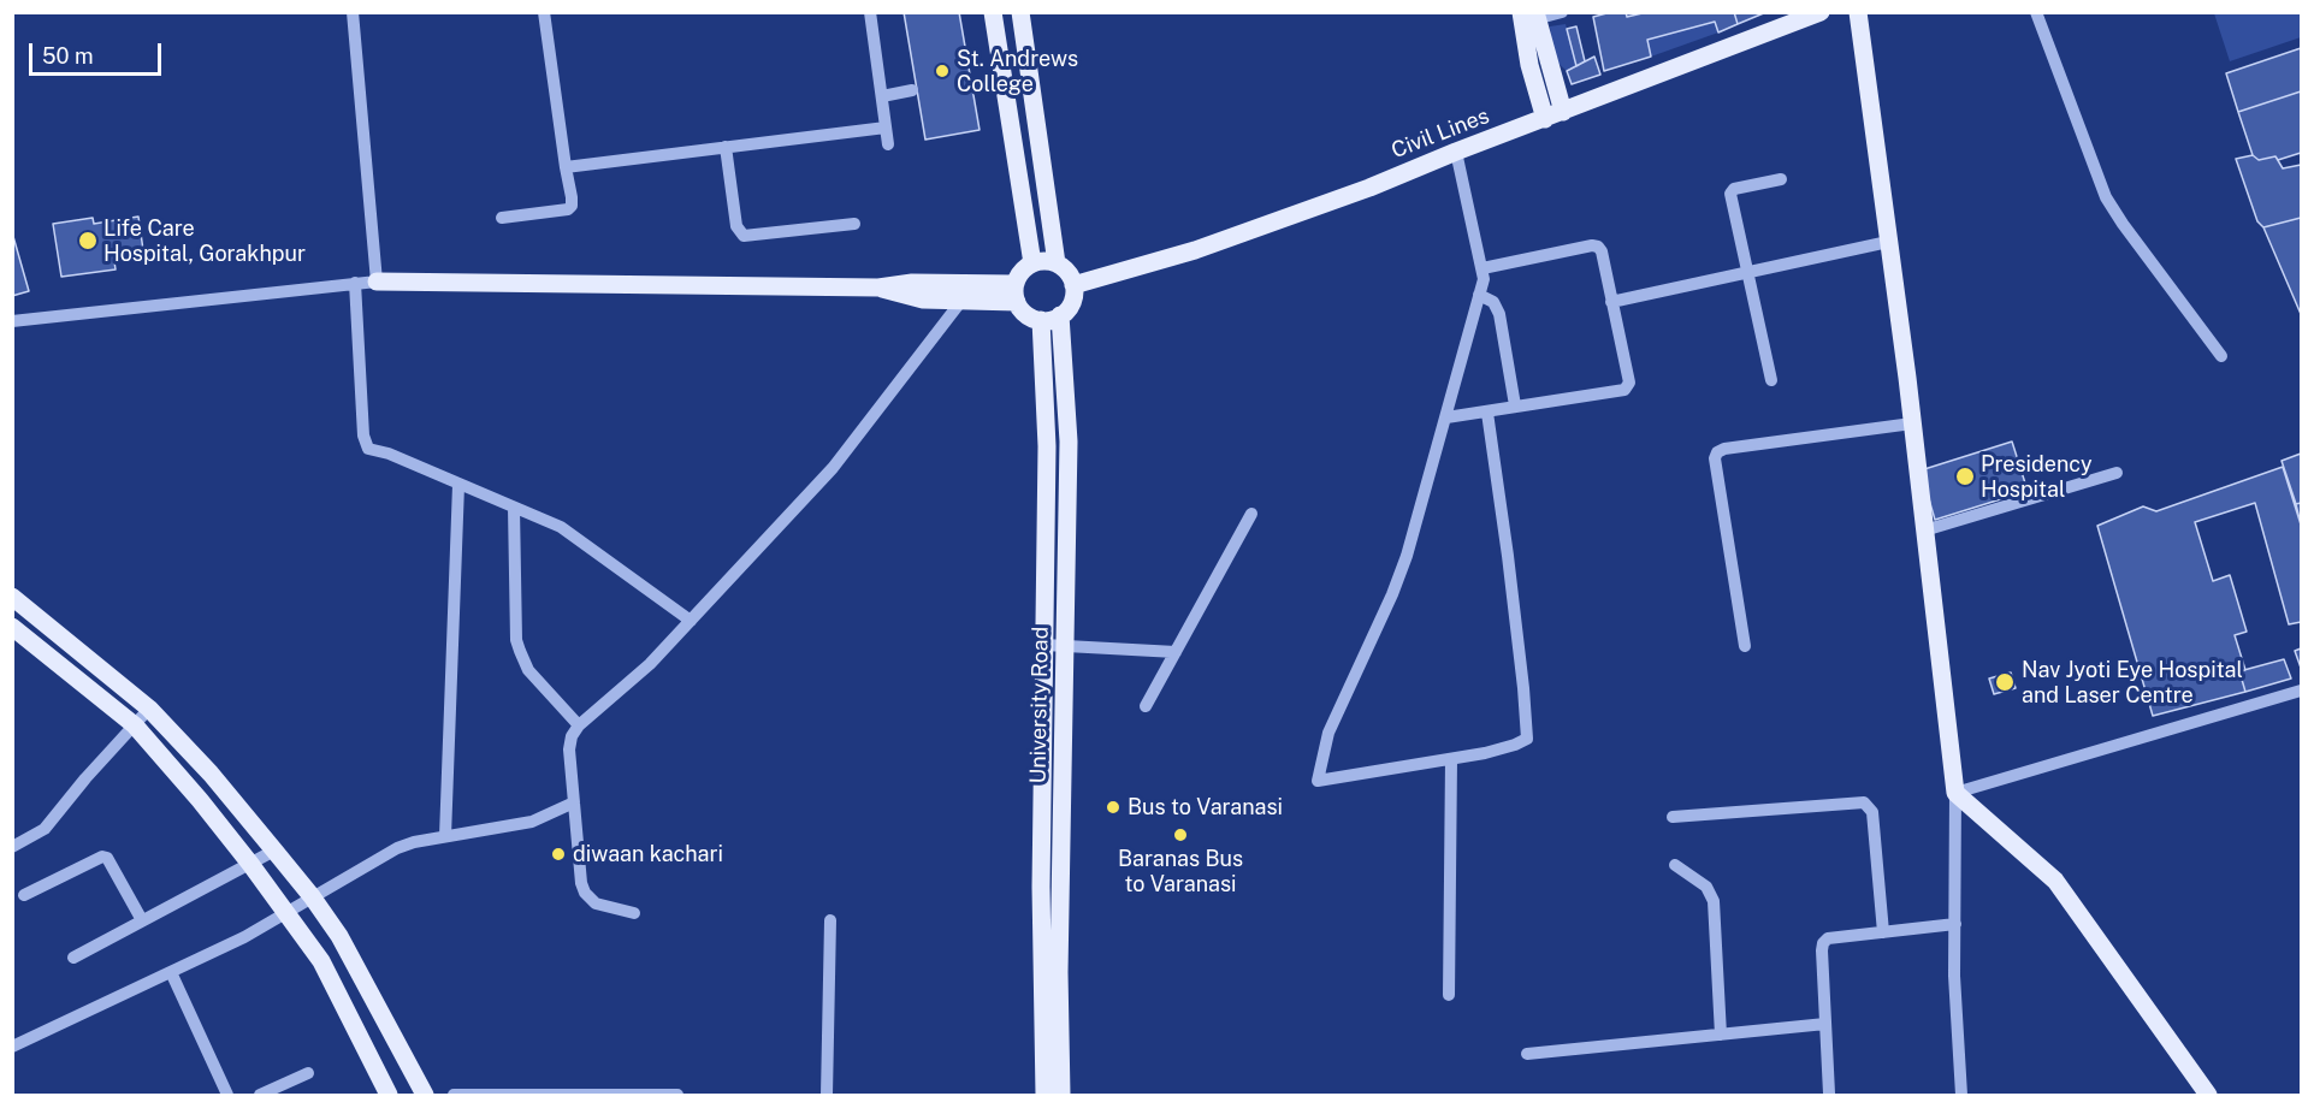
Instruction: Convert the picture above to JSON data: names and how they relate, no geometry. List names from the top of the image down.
{
  "streets": {
    "main road": ["Civil Lines", "University Road"]
  },
  "crossings": [
    ["Civil Lines", "University Road"]
  ],
  "places": [
    "St. Andrews College",
    "Life Care Hospital, Gorakhpur",
    "Presidency Hospital",
    "Nav Jyoti Eye Hospital and Laser Centre",
    "Bus to Varanasi",
    "Baranas Bus to Varanasi",
    "diwaan kachari"
  ],
  "scale_bar": "50 m"
}
